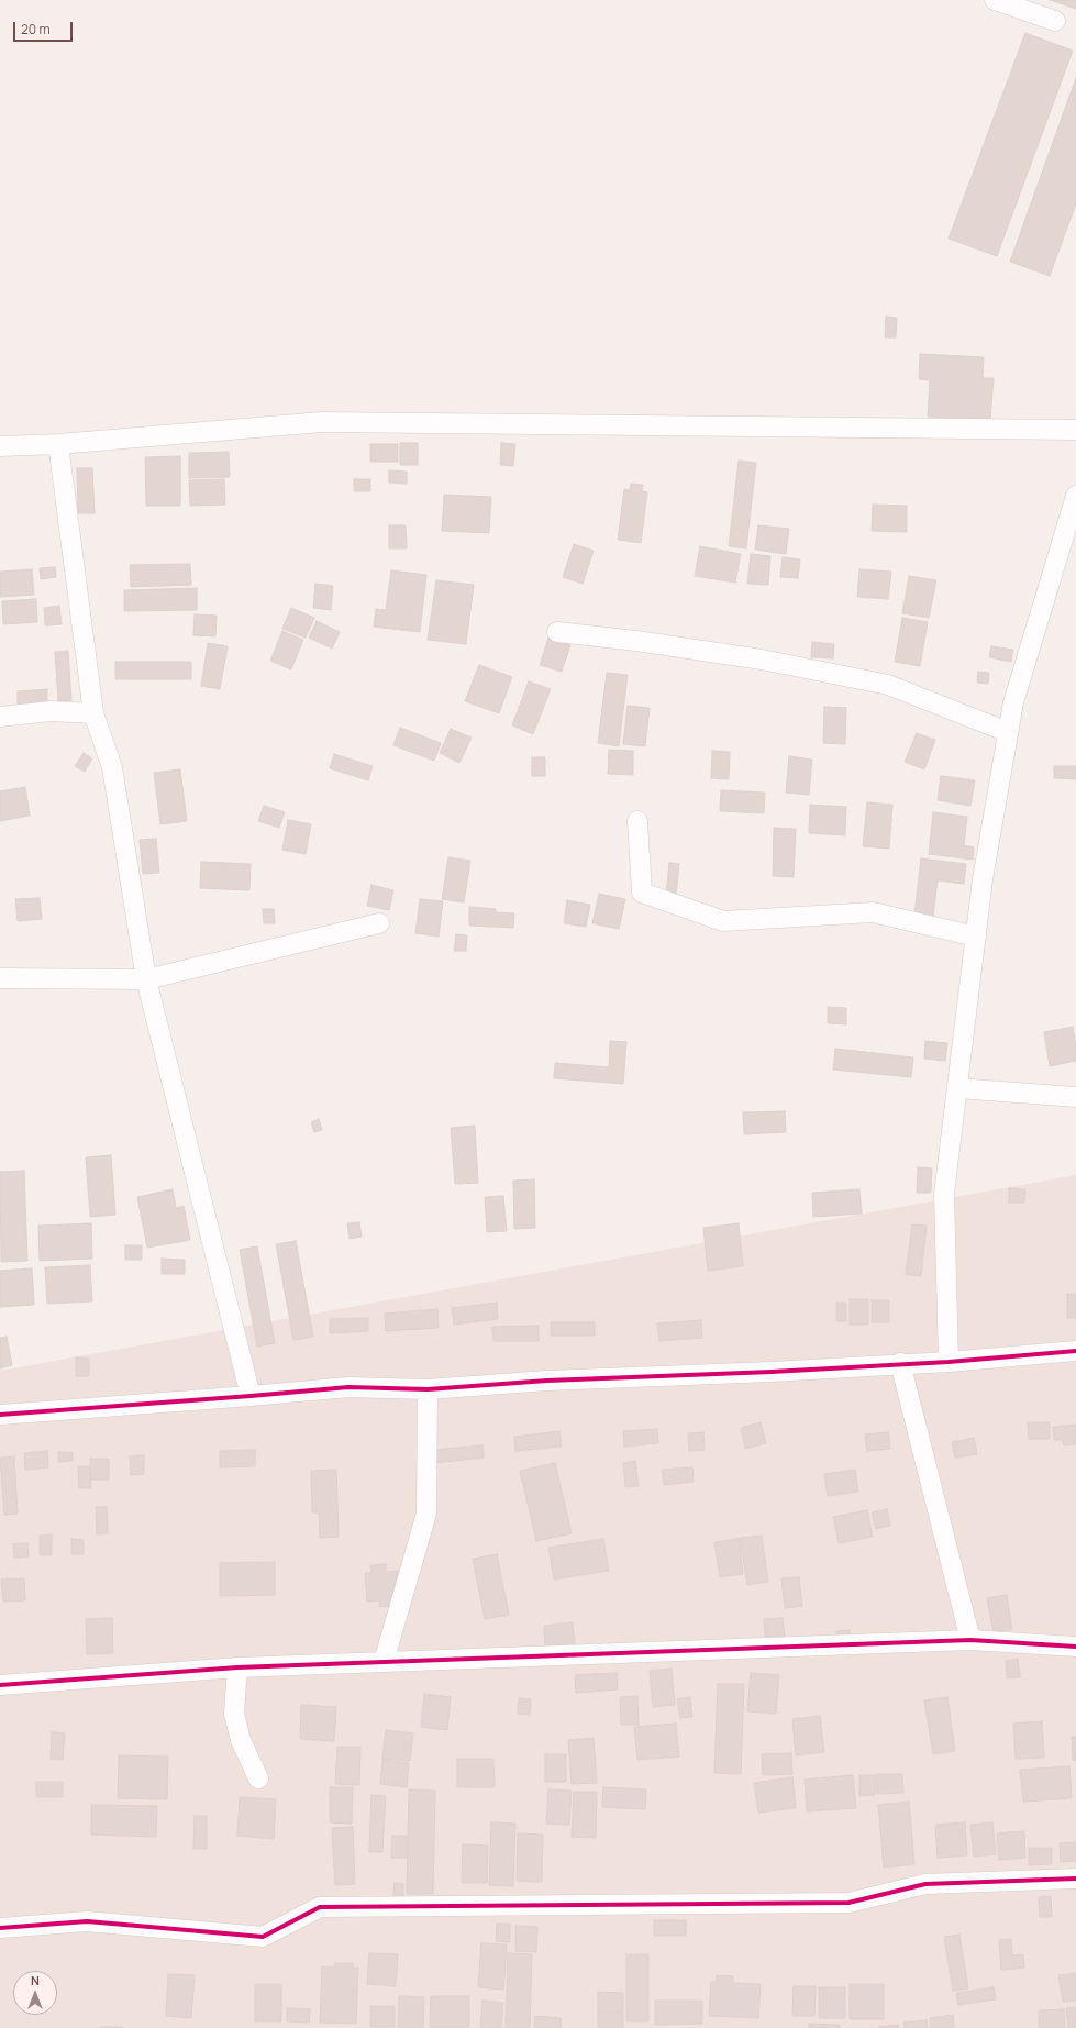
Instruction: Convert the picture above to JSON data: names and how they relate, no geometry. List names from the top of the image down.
{
  "scale_bar": "20 m",
  "north": "top"
}
